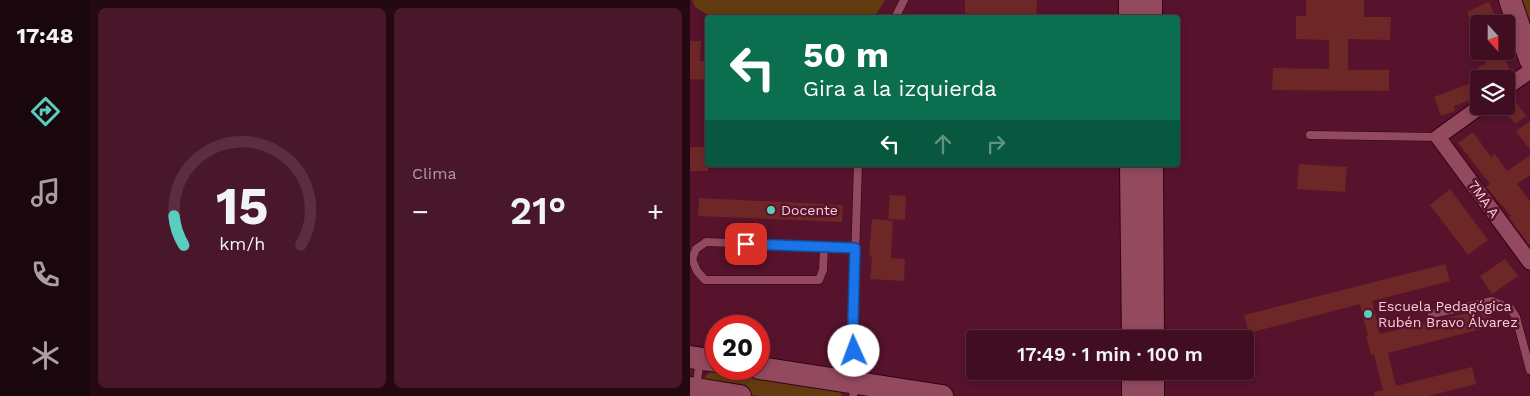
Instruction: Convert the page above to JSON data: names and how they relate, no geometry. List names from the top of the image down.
{
  "streets": {
    "street": ["7MA A"]
  },
  "places": ["Docente", "Escuela Pedagógica Rubén Bravo Álvarez"],
  "north": "bottom",
  "page": {
    "tabs": "17:48",
    "tile": "Clima",
    "turn": ["50 m", "Gira a la izquierda"],
    "heat": ["−", "21°", "+"],
    "limit": "20",
    "trip": "17:49 · 1 min · 100 m",
    "gauge": ["15", "km/h"]
  }
}
